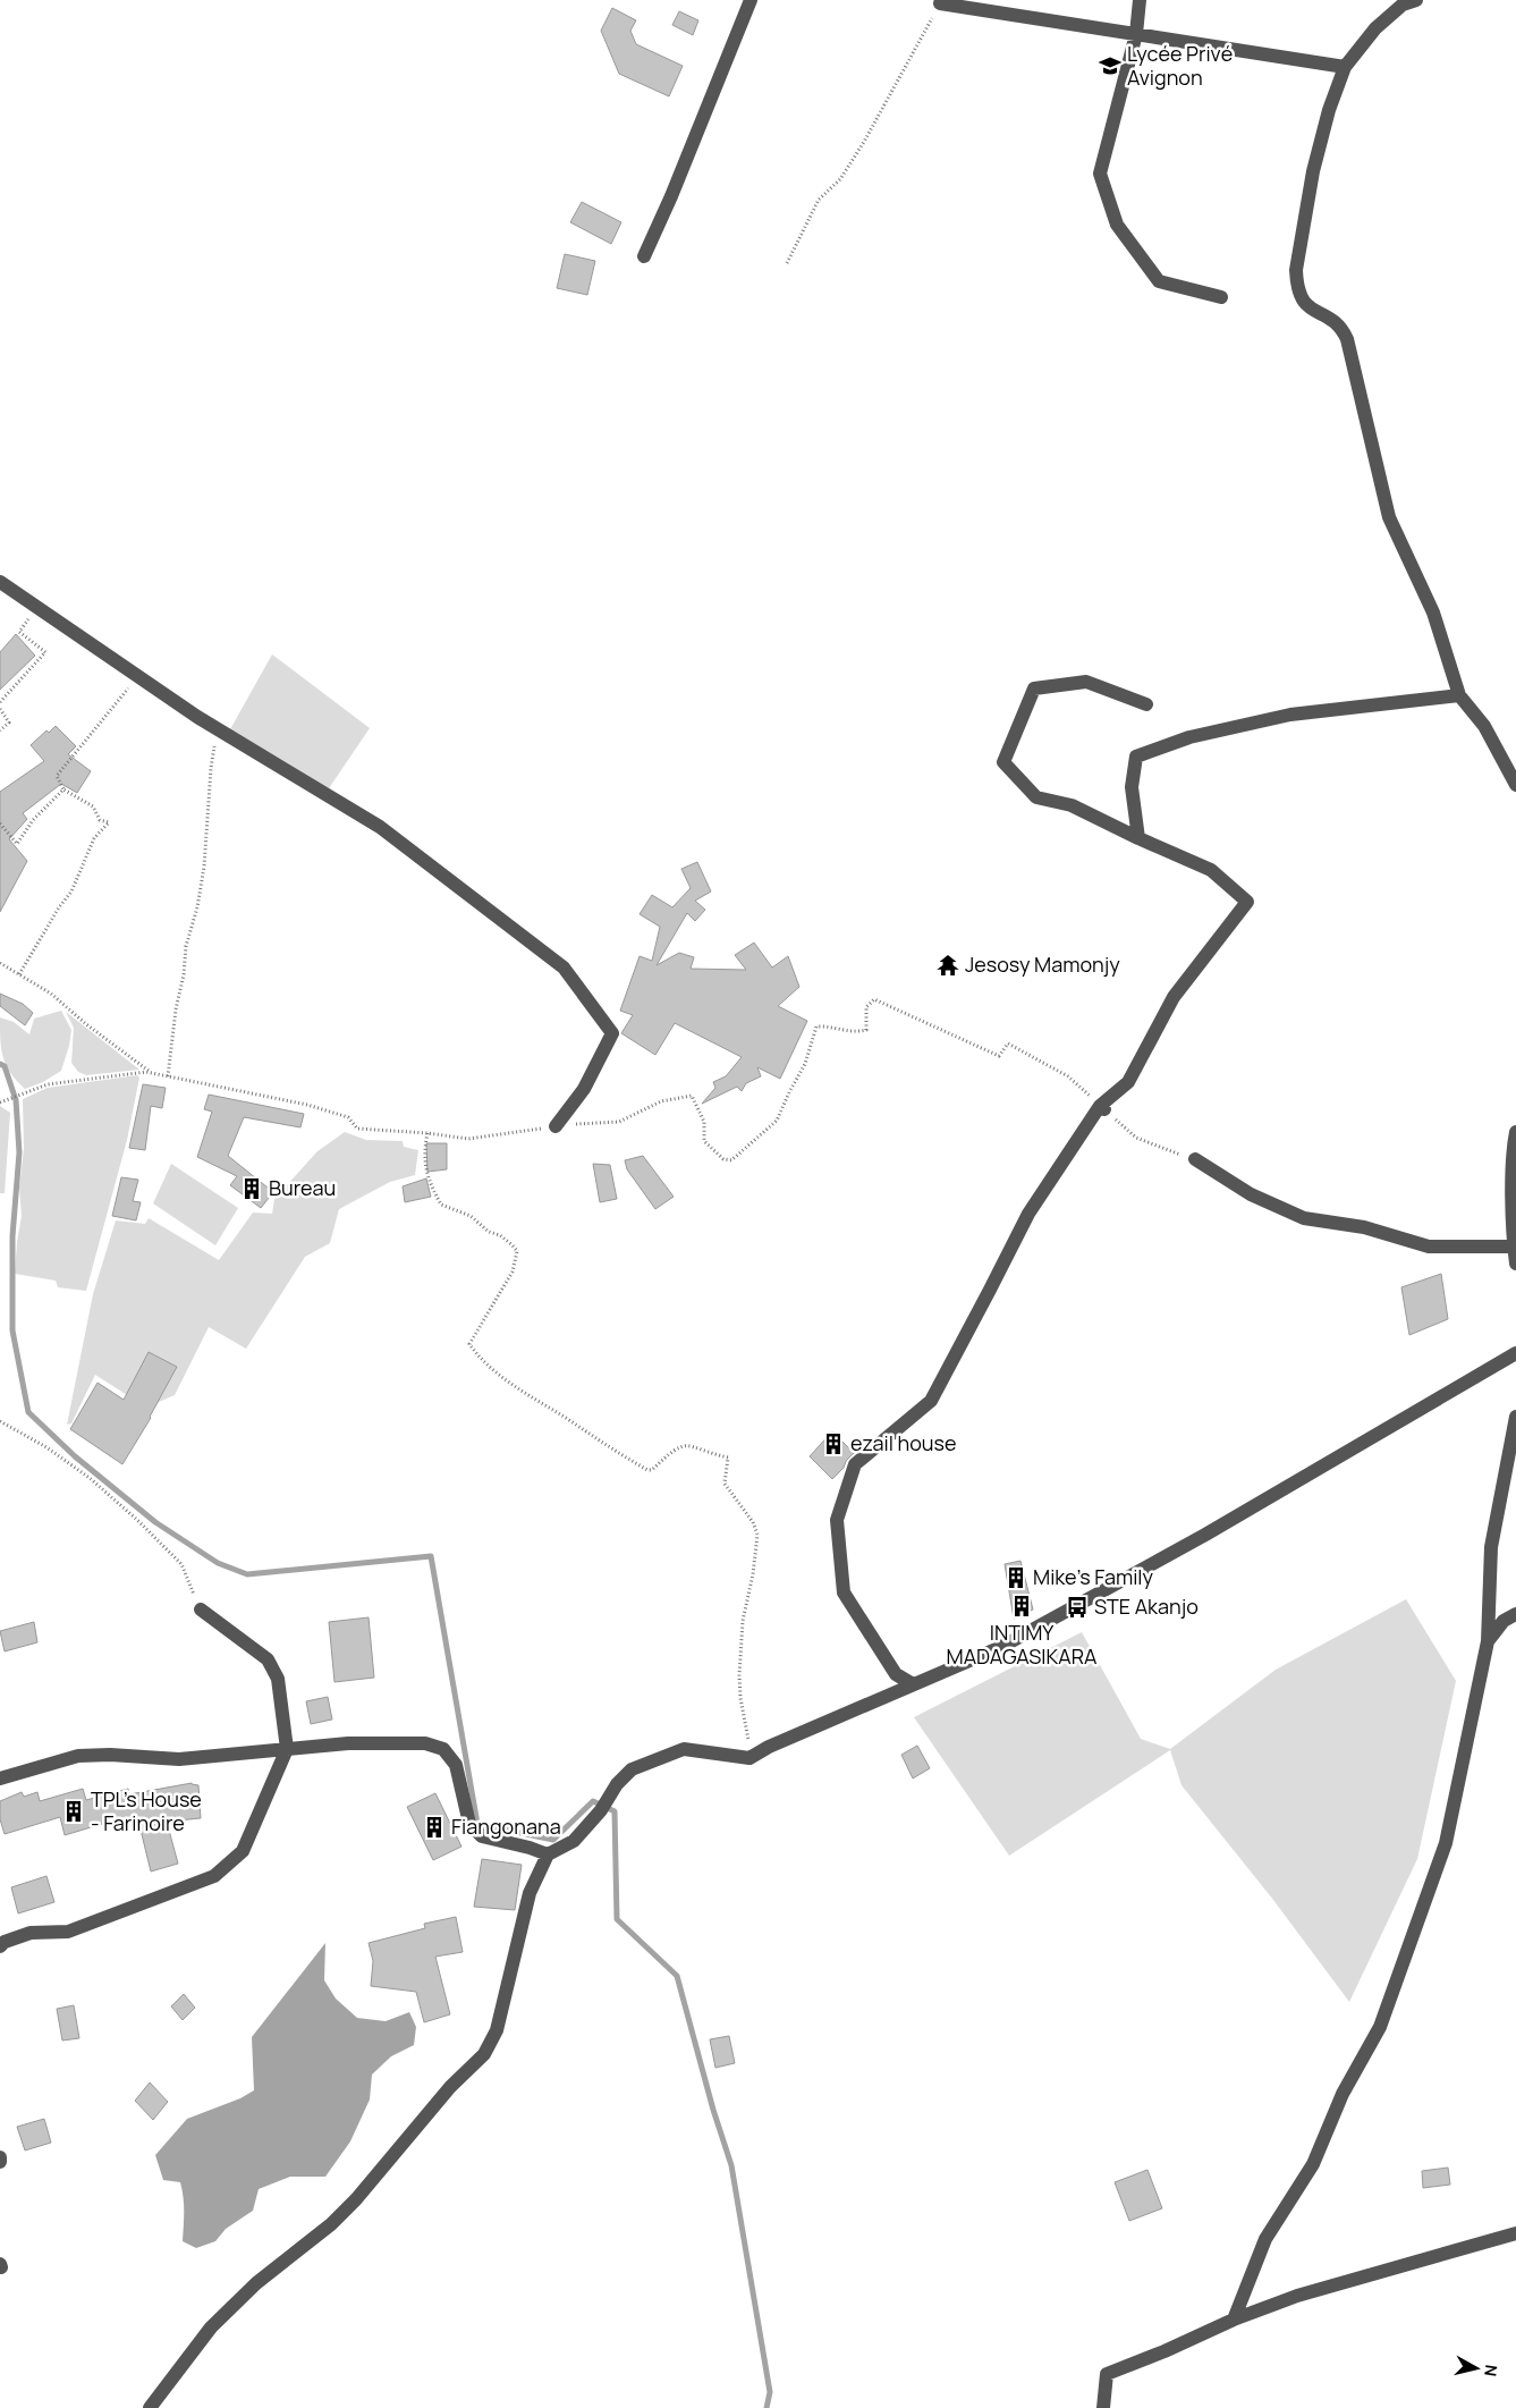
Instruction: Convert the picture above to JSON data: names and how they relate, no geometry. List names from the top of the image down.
{
  "places": {
    "school or university": ["Lycée Privé Avignon"],
    "temple": ["Jesosy Mamonjy"],
    "building": [
      "Bureau",
      "ezail house",
      "Mike's Family",
      "INTIMY MADAGASIKARA",
      "TPL's House - Farinoire",
      "Fiangonana"
    ],
    "bus stop": ["STE Akanjo"]
  },
  "north": "right"
}
